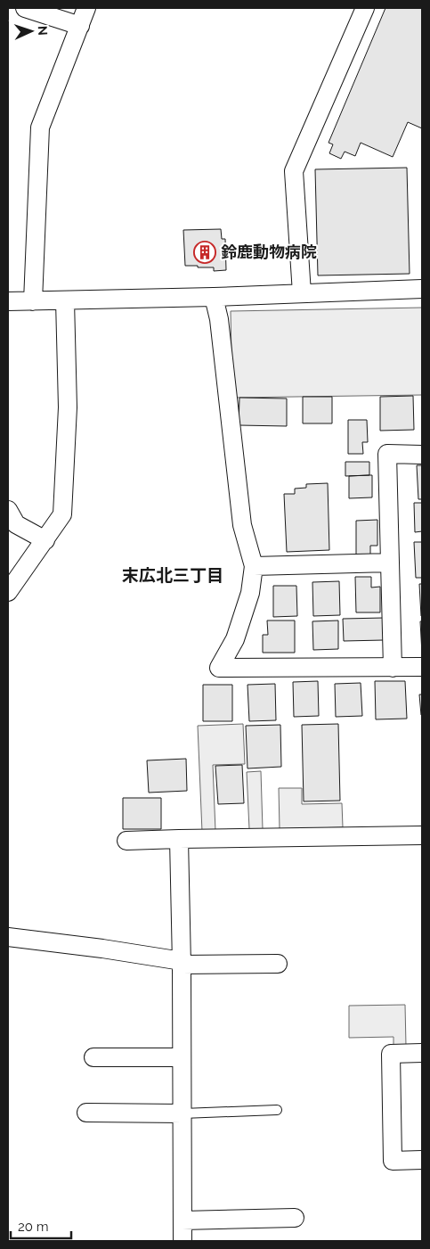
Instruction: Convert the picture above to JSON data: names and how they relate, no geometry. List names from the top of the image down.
{
  "districts": ["末広北三丁目"],
  "places": {
    "building": ["鈴鹿動物病院"]
  },
  "scale_bar": "20 m",
  "north": "right"
}
